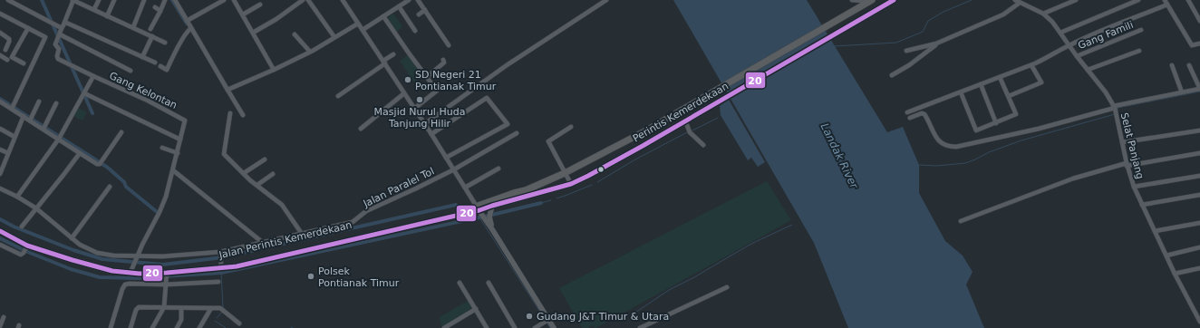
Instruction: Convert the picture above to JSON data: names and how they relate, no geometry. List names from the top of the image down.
{
  "streets": {
    "highway": ["Perintis Kemerdekaan", "Jalan Perintis Kemerdekaan"],
    "street": [
      "Gang Famili",
      "Gang Kelontan",
      "Selat Panjang",
      "Jalan Paralel Tol"
    ]
  },
  "crossings": [
    ["Gang Famili", "Selat Panjang"]
  ],
  "water": ["Landak River"],
  "places": [
    "SD Negeri 21 Pontianak Timur",
    "Masjid Nurul Huda Tanjung Hilir",
    "Polsek Pontianak Timur",
    "Gudang J&T Timur & Utara"
  ],
  "lines": ["transit line 20"]
}
